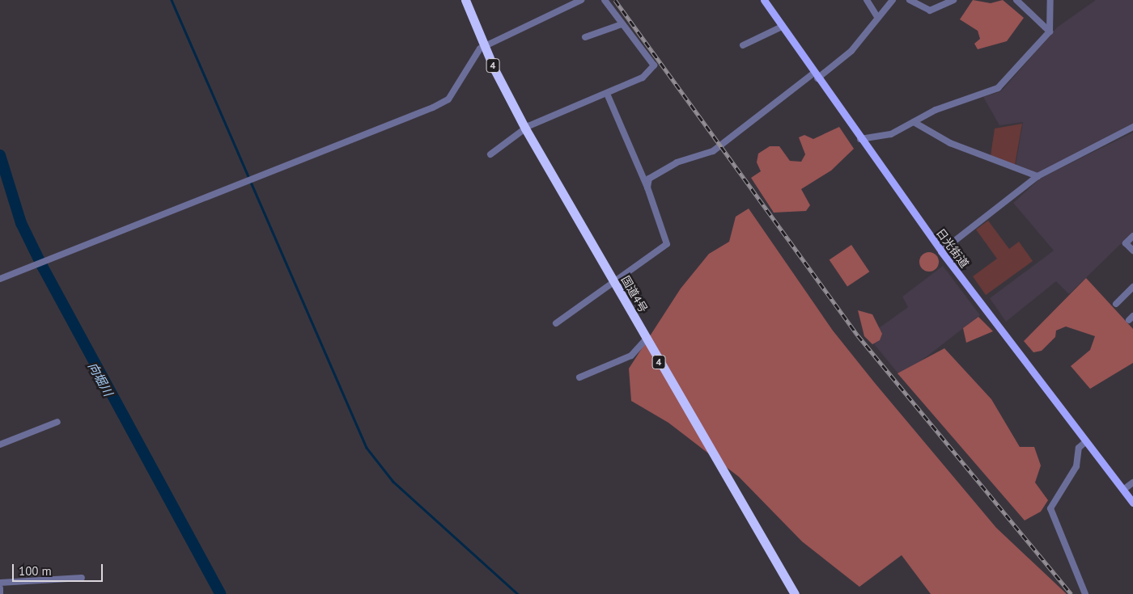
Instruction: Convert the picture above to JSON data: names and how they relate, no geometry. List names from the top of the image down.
{
  "streets": {
    "highway": ["4", "国道4号"],
    "main road": ["日光街道"]
  },
  "water": ["向堀川"],
  "scale_bar": "100 m"
}
